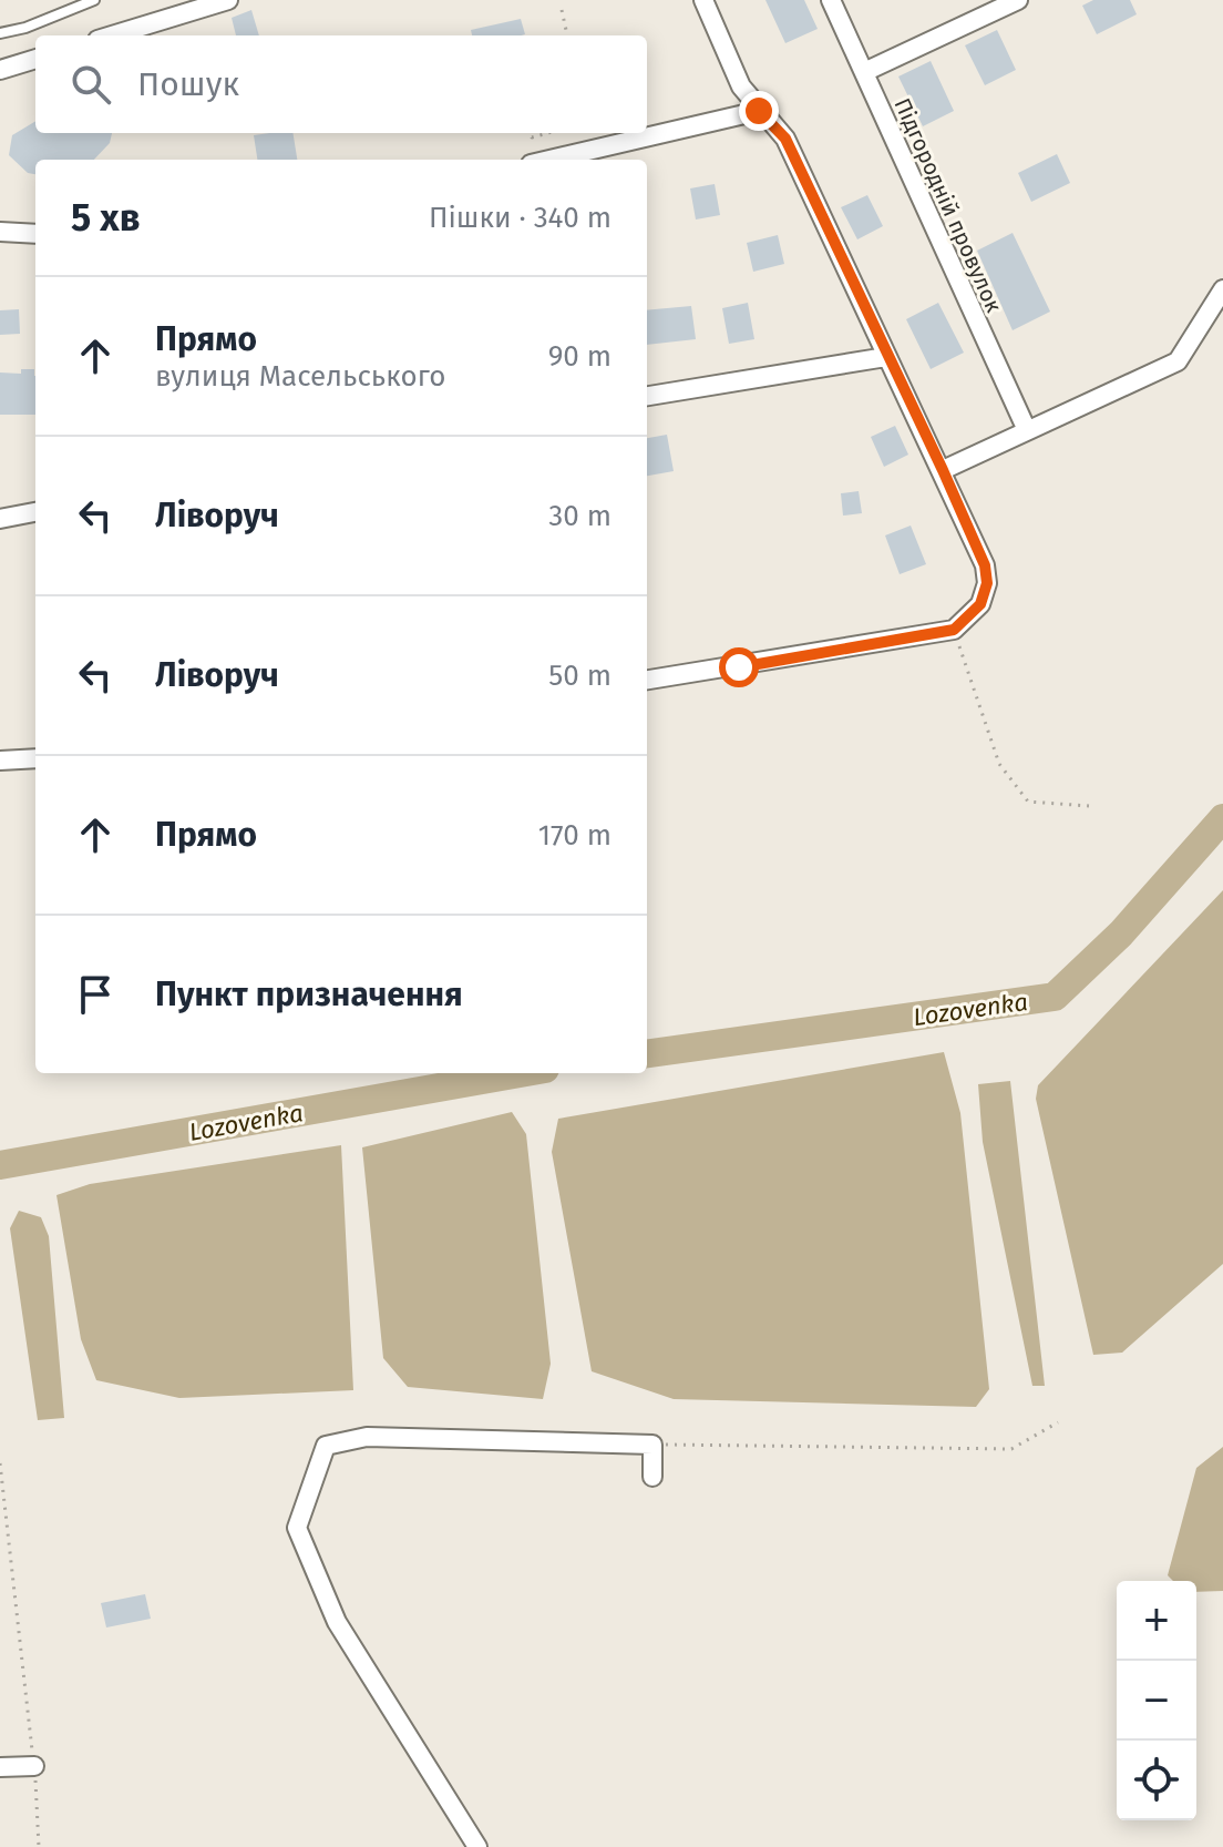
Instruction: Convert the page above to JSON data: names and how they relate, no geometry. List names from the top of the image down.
{
  "streets": {
    "street": ["Підгородній провулок"]
  },
  "water": ["Lozovenka"],
  "page": {
    "search": "Пошук",
    "heading": ["5 хв", "Пішки · 340 m"],
    "list": [
      ["Прямо", "вулиця Масельського", "90 m"],
      ["Ліворуч", "30 m"],
      ["Ліворуч", "50 m"],
      ["Прямо", "170 m"],
      "Пункт призначення"
    ],
    "map_buttons": ["+", "−"]
  }
}
